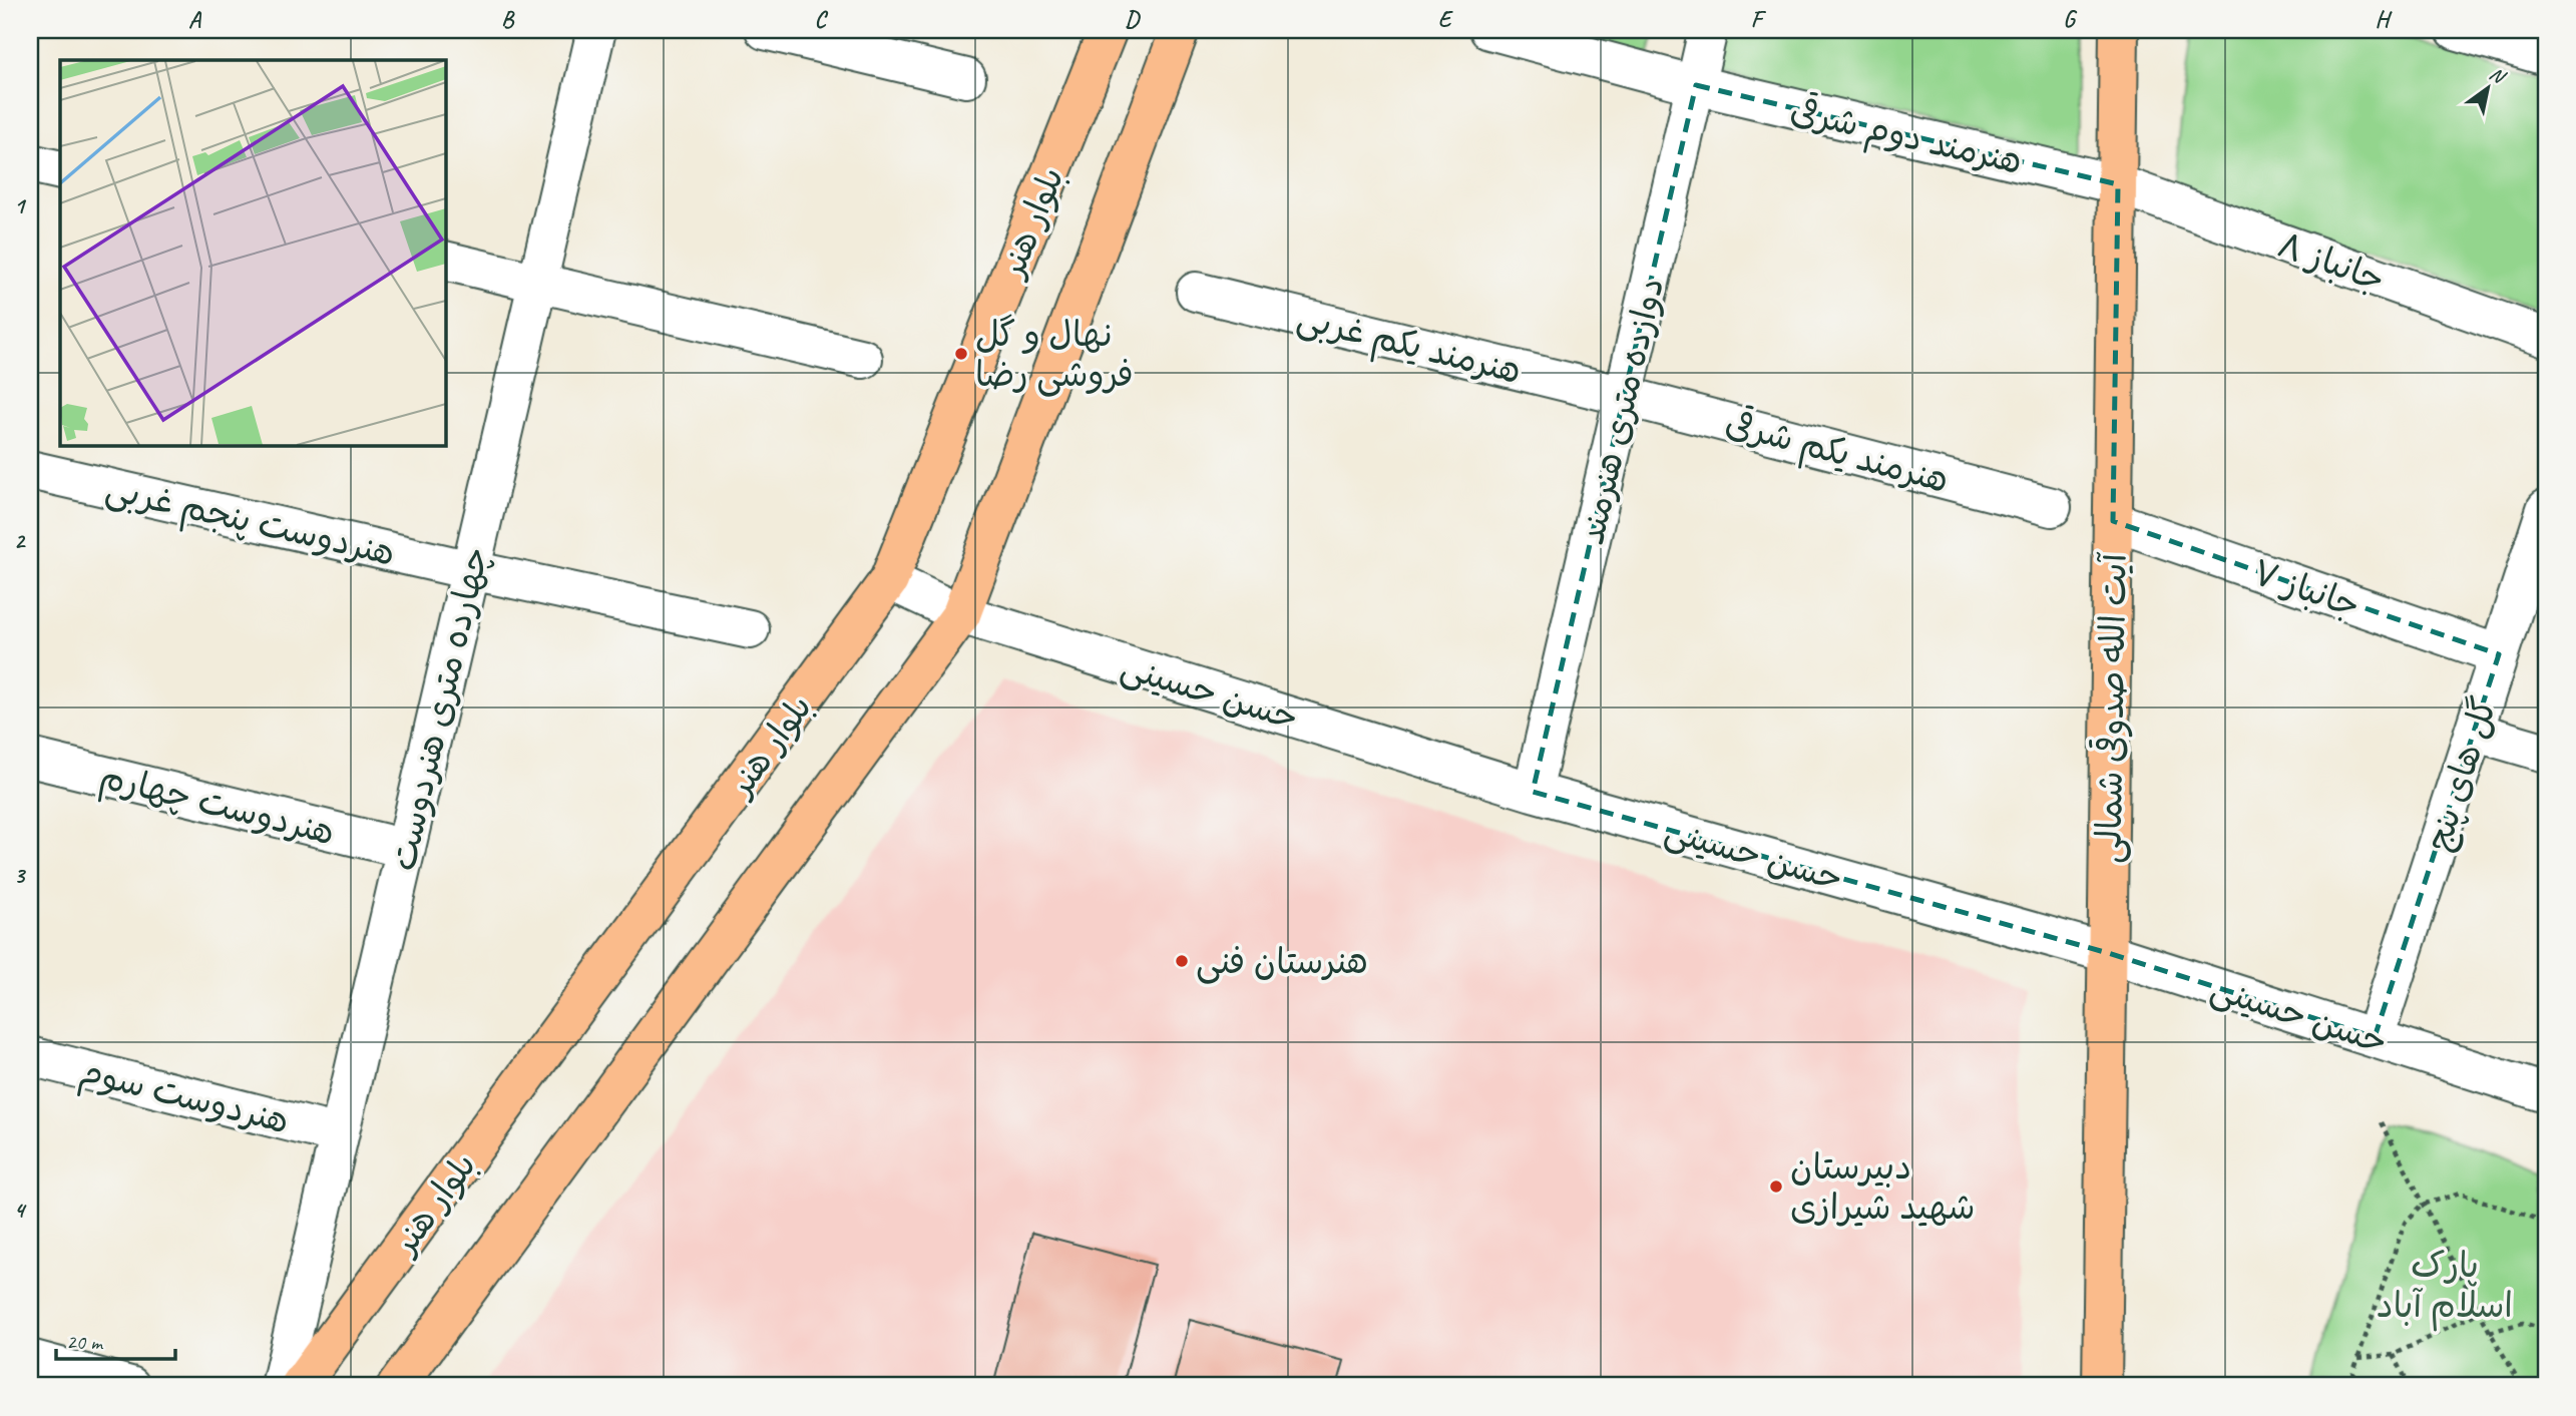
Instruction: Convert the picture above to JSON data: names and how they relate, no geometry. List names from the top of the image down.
{
  "streets": {
    "main road": ["بلوار هنر", "آیت الله صدوقی شمالی"],
    "street": [
      "هنرمند دوم شرقی",
      "جانباز ۸",
      "هنرمند یکم غربی",
      "دوازده متری هنرمند",
      "هنرمند یکم شرقی",
      "هنردوست پنجم غربی",
      "جانباز ۷",
      "حسن حسینی",
      "چهارده متری هنردوست",
      "گل های پنج",
      "هنردوست چهارم",
      "هنردوست سوم"
    ]
  },
  "crossings": [
    ["هنرمند دوم شرقی", "جانباز ۸"],
    ["هنرمند دوم شرقی", "دوازده متری هنرمند"],
    ["هنرمند دوم شرقی", "آیت الله صدوقی شمالی"],
    ["بلوار هنر", "حسن حسینی"],
    ["جانباز ۸", "آیت الله صدوقی شمالی"],
    ["هنرمند یکم غربی", "دوازده متری هنرمند"],
    ["هنرمند یکم غربی", "هنرمند یکم شرقی"],
    ["دوازده متری هنرمند", "هنرمند یکم شرقی"],
    ["دوازده متری هنرمند", "حسن حسینی"],
    ["هنردوست پنجم غربی", "چهارده متری هنردوست"],
    ["جانباز ۷", "آیت الله صدوقی شمالی"],
    ["جانباز ۷", "گل های پنج"],
    ["حسن حسینی", "آیت الله صدوقی شمالی"],
    ["حسن حسینی", "گل های پنج"],
    ["چهارده متری هنردوست", "هنردوست چهارم"],
    ["چهارده متری هنردوست", "هنردوست سوم"]
  ],
  "parks": ["پارک اسلام آباد"],
  "places": ["نهال و گل فروشی رضا", "هنرستان فنی", "دبیرستان شهید شیرازی"],
  "scale_bar": "20 m",
  "north": "top right",
  "grid": {
    "columns": [
      "A",
      "B",
      "C",
      "D",
      "E",
      "F",
      "G",
      "H"
    ],
    "rows": [
      "1",
      "2",
      "3",
      "4"
    ]
  }
}
